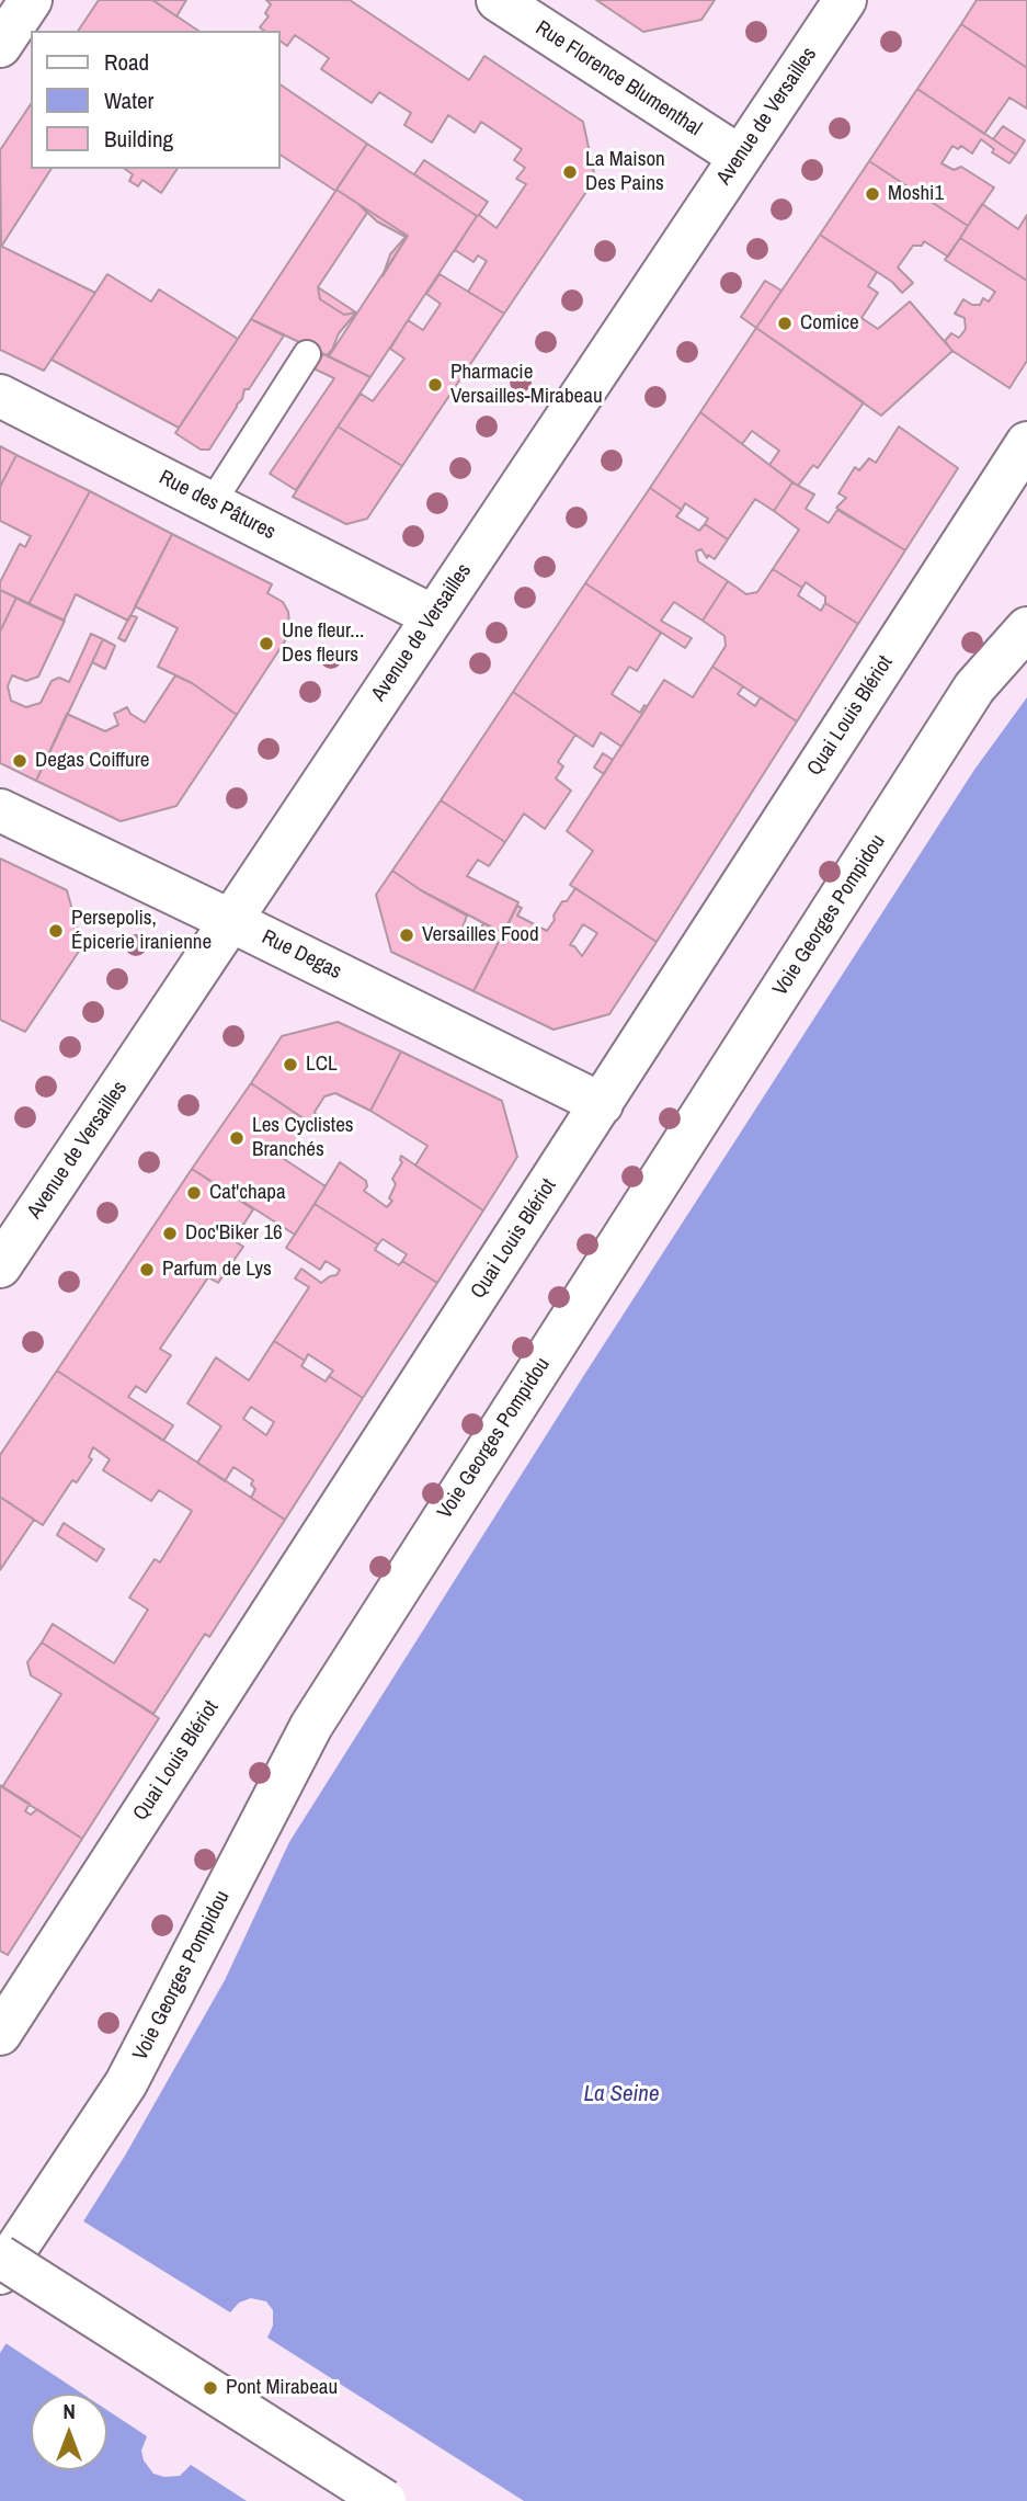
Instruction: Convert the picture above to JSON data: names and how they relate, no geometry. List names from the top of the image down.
{
  "streets": {
    "main road": [
      "Rue Florence Blumenthal",
      "Avenue de Versailles",
      "Rue des Pâtures",
      "Quai Louis Blériot",
      "Voie Georges Pompidou",
      "Rue Degas"
    ]
  },
  "crossings": [
    ["Rue Florence Blumenthal", "Avenue de Versailles"],
    ["Avenue de Versailles", "Rue des Pâtures"],
    ["Avenue de Versailles", "Rue Degas"],
    ["Quai Louis Blériot", "Rue Degas"]
  ],
  "water": ["La Seine"],
  "places": [
    "La Maison Des Pains",
    "Moshi1",
    "Comice",
    "Pharmacie Versailles-Mirabeau",
    "Une fleur... Des fleurs",
    "Degas Coiffure",
    "Persepolis, Épicerie iranienne",
    "Versailles Food",
    "LCL",
    "Les Cyclistes Branchés",
    "Cat'chapa",
    "Doc'Biker 16",
    "Parfum de Lys",
    "Pont Mirabeau"
  ],
  "legend": ["Road", "Water", "Building"],
  "north": "top"
}
